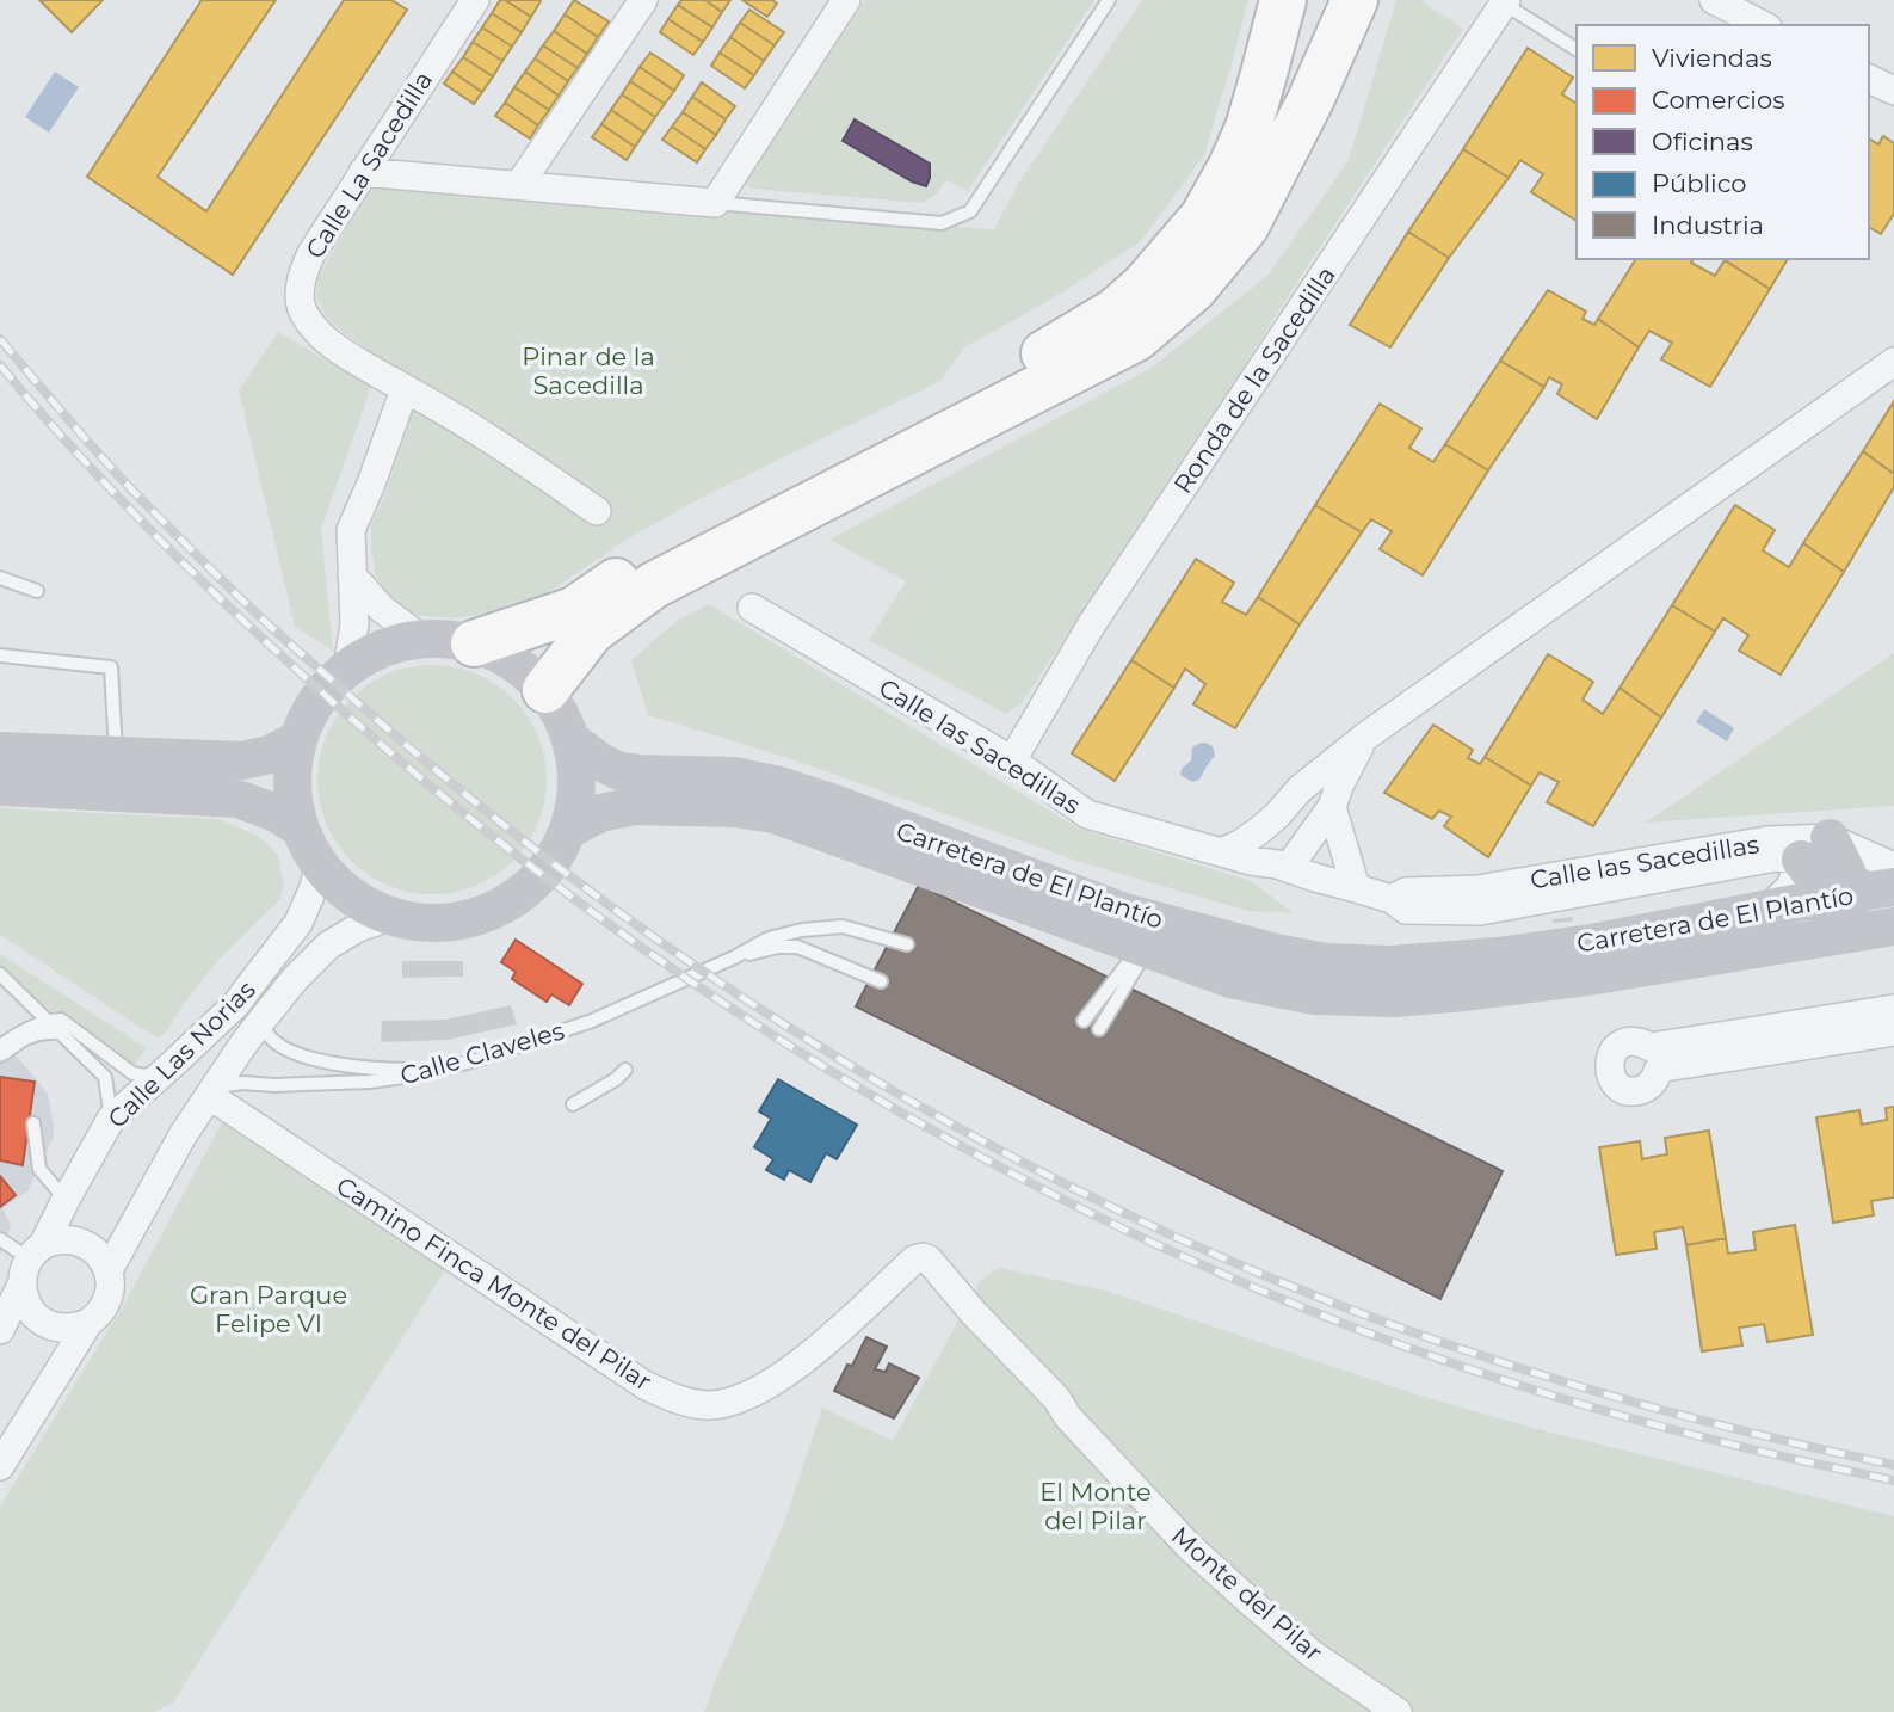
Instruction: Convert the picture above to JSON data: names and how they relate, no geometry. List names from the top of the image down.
{
  "streets": {
    "street": [
      "Calle La Sacedilla",
      "Ronda de la Sacedilla",
      "Calle las Sacedillas",
      "Carretera de El Plantío",
      "Calle Las Norias",
      "Camino Finca Monte del Pilar",
      "Monte del Pilar"
    ],
    "lane": ["Calle Claveles"]
  },
  "crossings": [
    ["Ronda de la Sacedilla", "Calle las Sacedillas"],
    ["Calle las Sacedillas", "Carretera de El Plantío"],
    ["Carretera de El Plantío", "Calle Las Norias"],
    ["Calle Claveles", "Calle Las Norias"],
    ["Calle Claveles", "Camino Finca Monte del Pilar"],
    ["Calle Las Norias", "Camino Finca Monte del Pilar"],
    ["Camino Finca Monte del Pilar", "Monte del Pilar"]
  ],
  "parks": ["Pinar de la Sacedilla", "Gran Parque Felipe VI", "El Monte del Pilar"],
  "legend": [
    "Viviendas",
    "Comercios",
    "Oficinas",
    "Público",
    "Industria"
  ]
}
